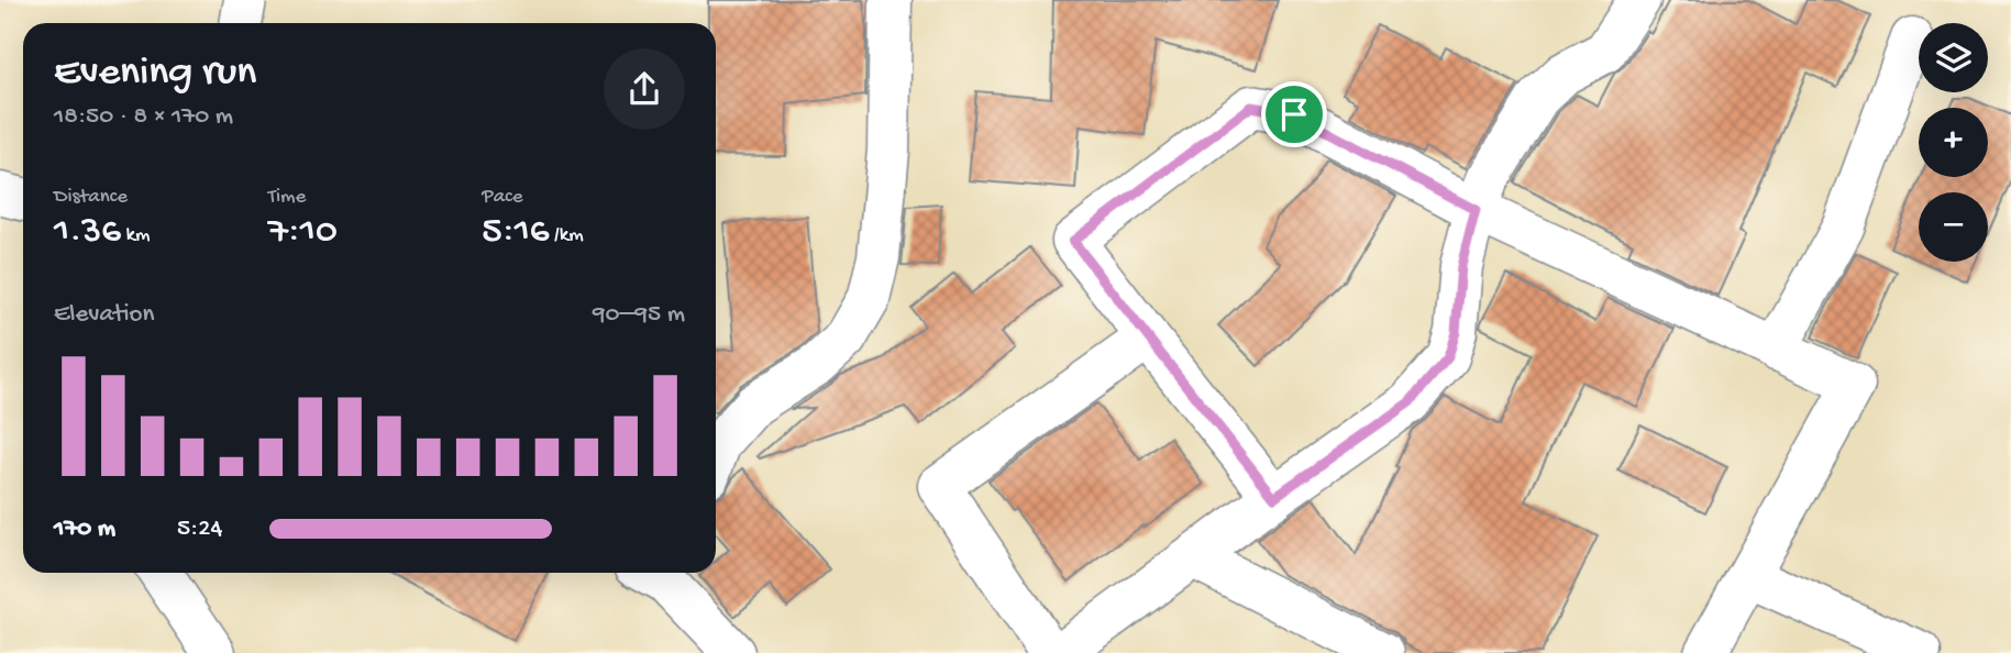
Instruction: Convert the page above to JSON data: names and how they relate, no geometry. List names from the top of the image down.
{
  "page": {
    "map_buttons": ["+", "−"],
    "heading": ["Evening run", "18:50 · 8 × 170 m"],
    "stats": [
      ["Distance", "1.36 km"],
      ["Time", "7:10"],
      ["Pace", "5:16 /km"]
    ],
    "chart": ["Elevation", "90–95 m"],
    "list": [
      {
        "name": "170 m",
        "note": "5:24"
      }
    ]
  }
}
